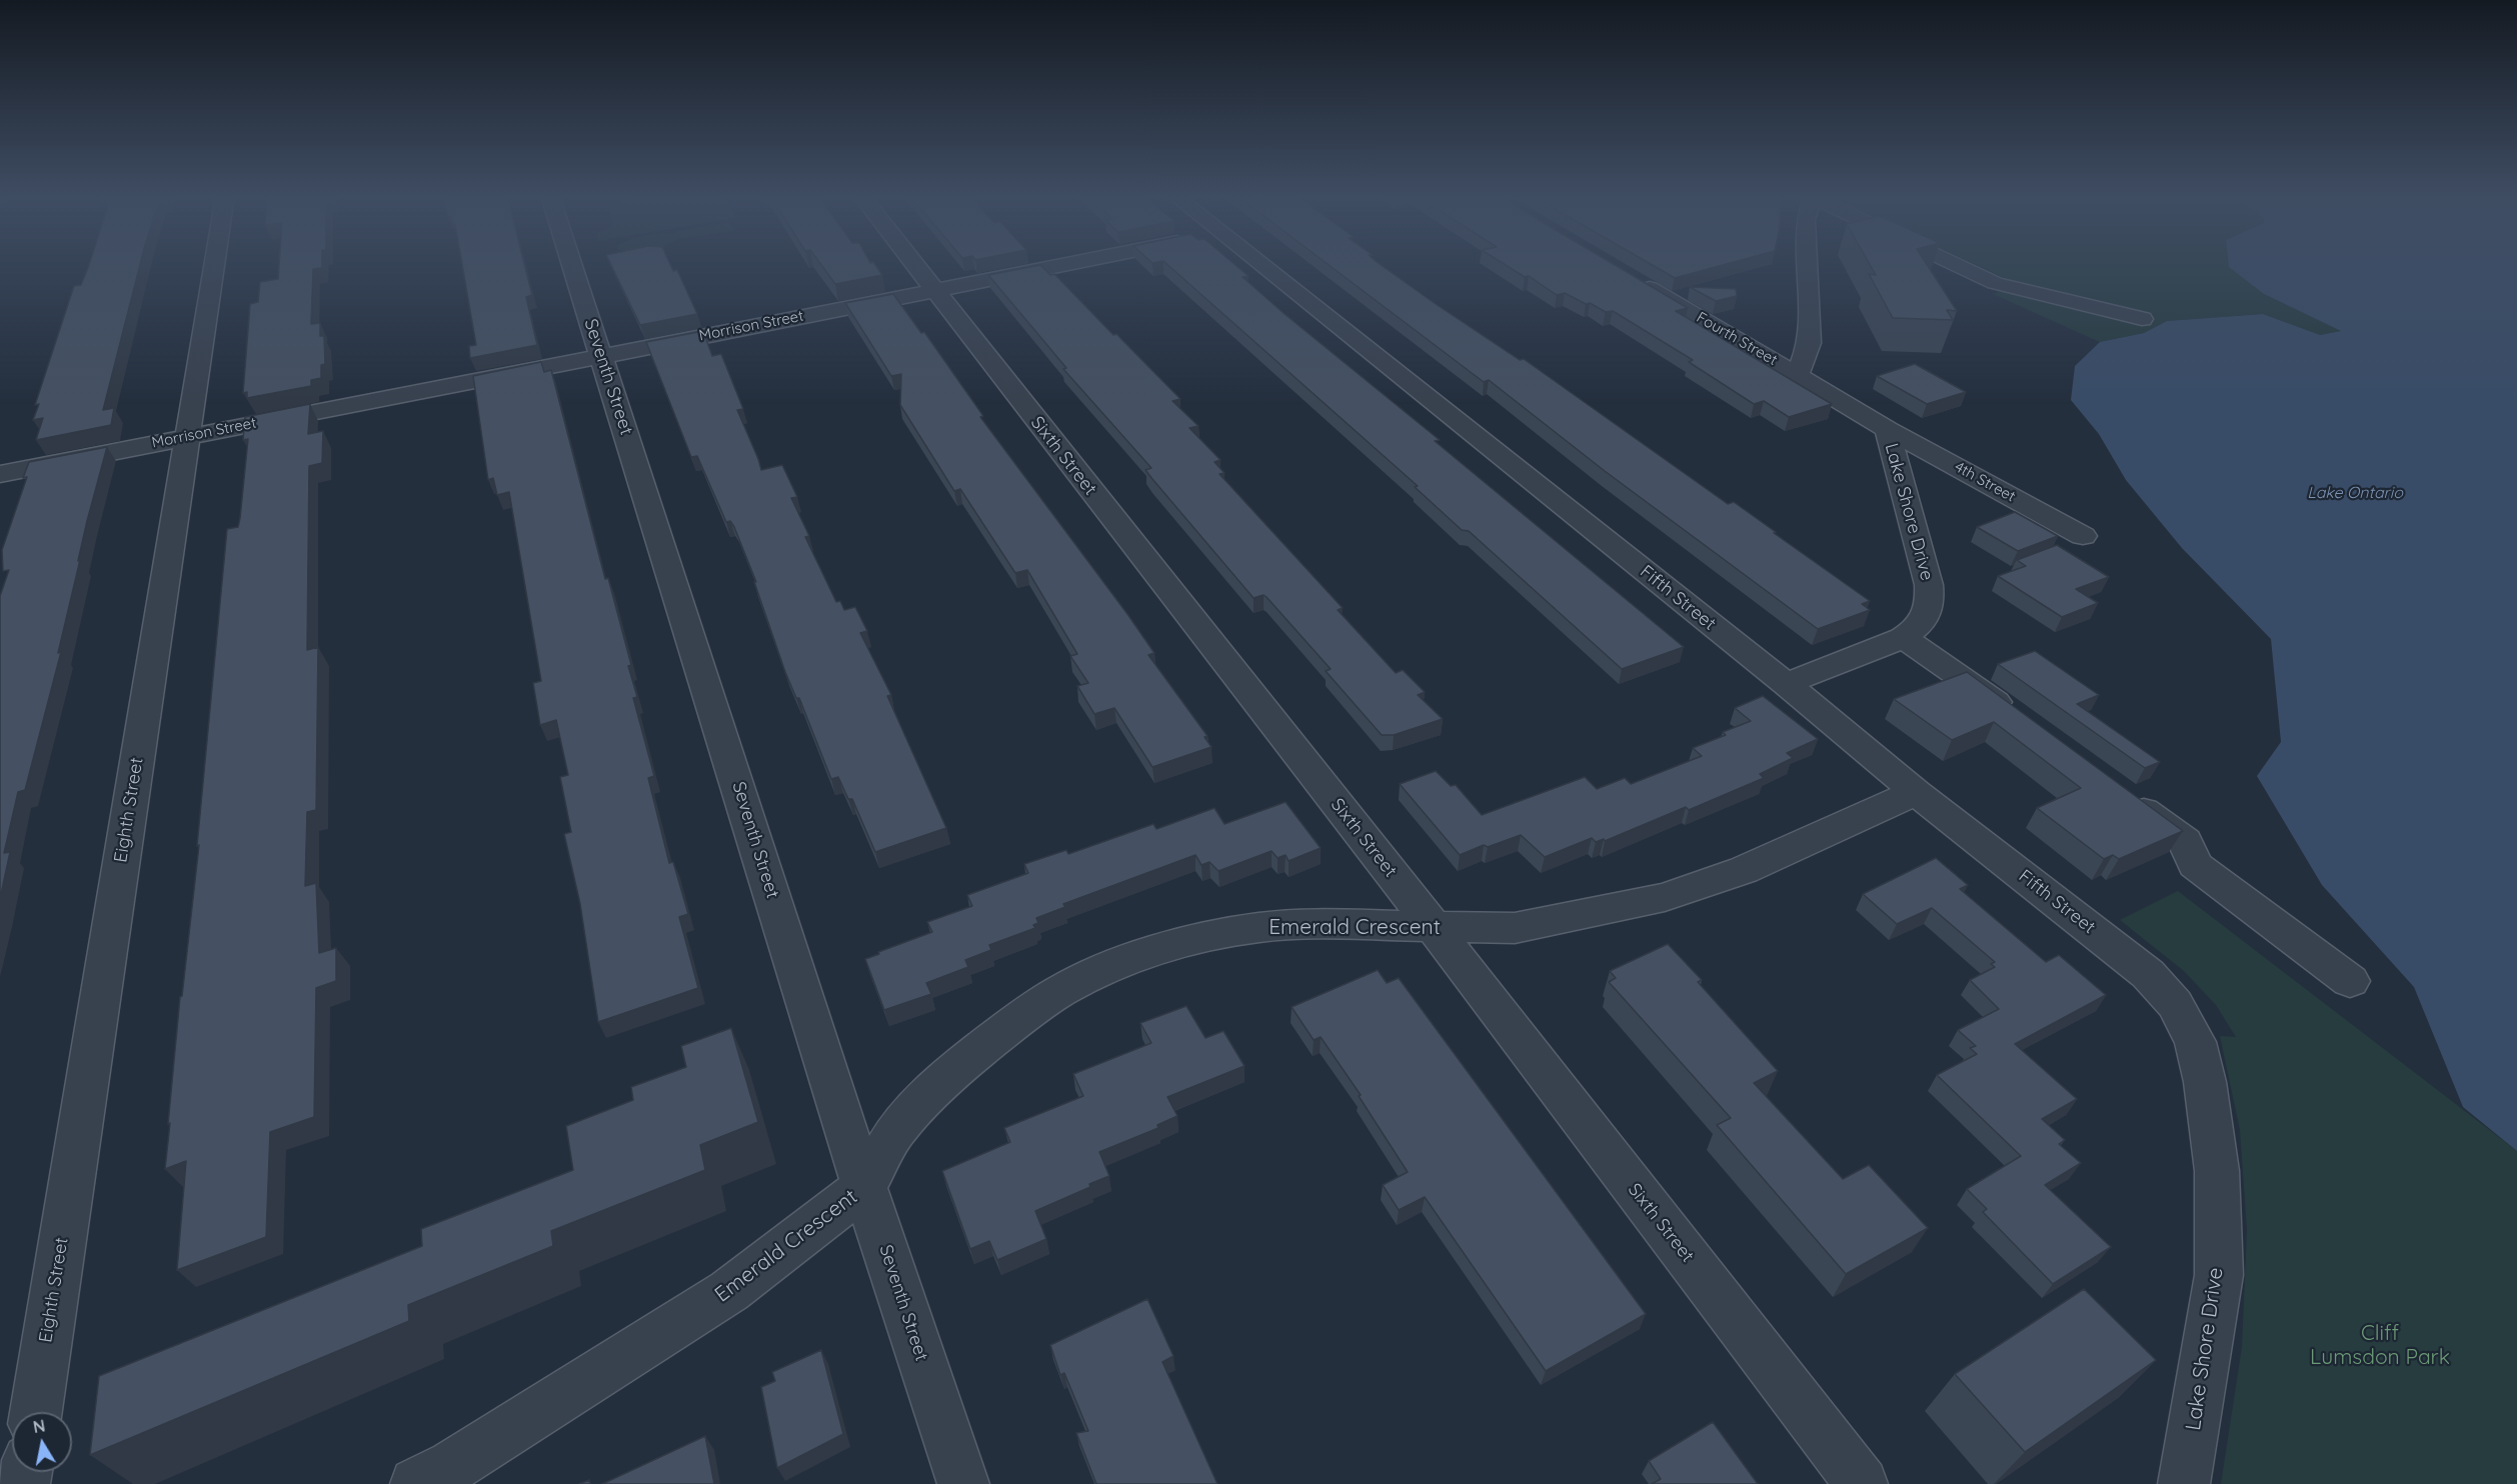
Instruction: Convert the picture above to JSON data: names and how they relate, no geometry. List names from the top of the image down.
{
  "streets": {
    "street": [
      "Morrison Street",
      "Fourth Street",
      "Seventh Street",
      "Sixth Street",
      "4th Street",
      "Lake Shore Drive",
      "Fifth Street",
      "Eighth Street",
      "Emerald Crescent"
    ]
  },
  "crossings": [
    ["Morrison Street", "Seventh Street"],
    ["Morrison Street", "Sixth Street"],
    ["Morrison Street", "Eighth Street"],
    ["Fourth Street", "4th Street"],
    ["Fourth Street", "Lake Shore Drive"],
    ["Seventh Street", "Emerald Crescent"],
    ["Sixth Street", "Emerald Crescent"],
    ["4th Street", "Lake Shore Drive"],
    ["Lake Shore Drive", "Fifth Street"],
    ["Fifth Street", "Emerald Crescent"]
  ],
  "water": ["Lake Ontario"],
  "parks": ["Cliff Lumsdon Park"],
  "north": "top"
}
